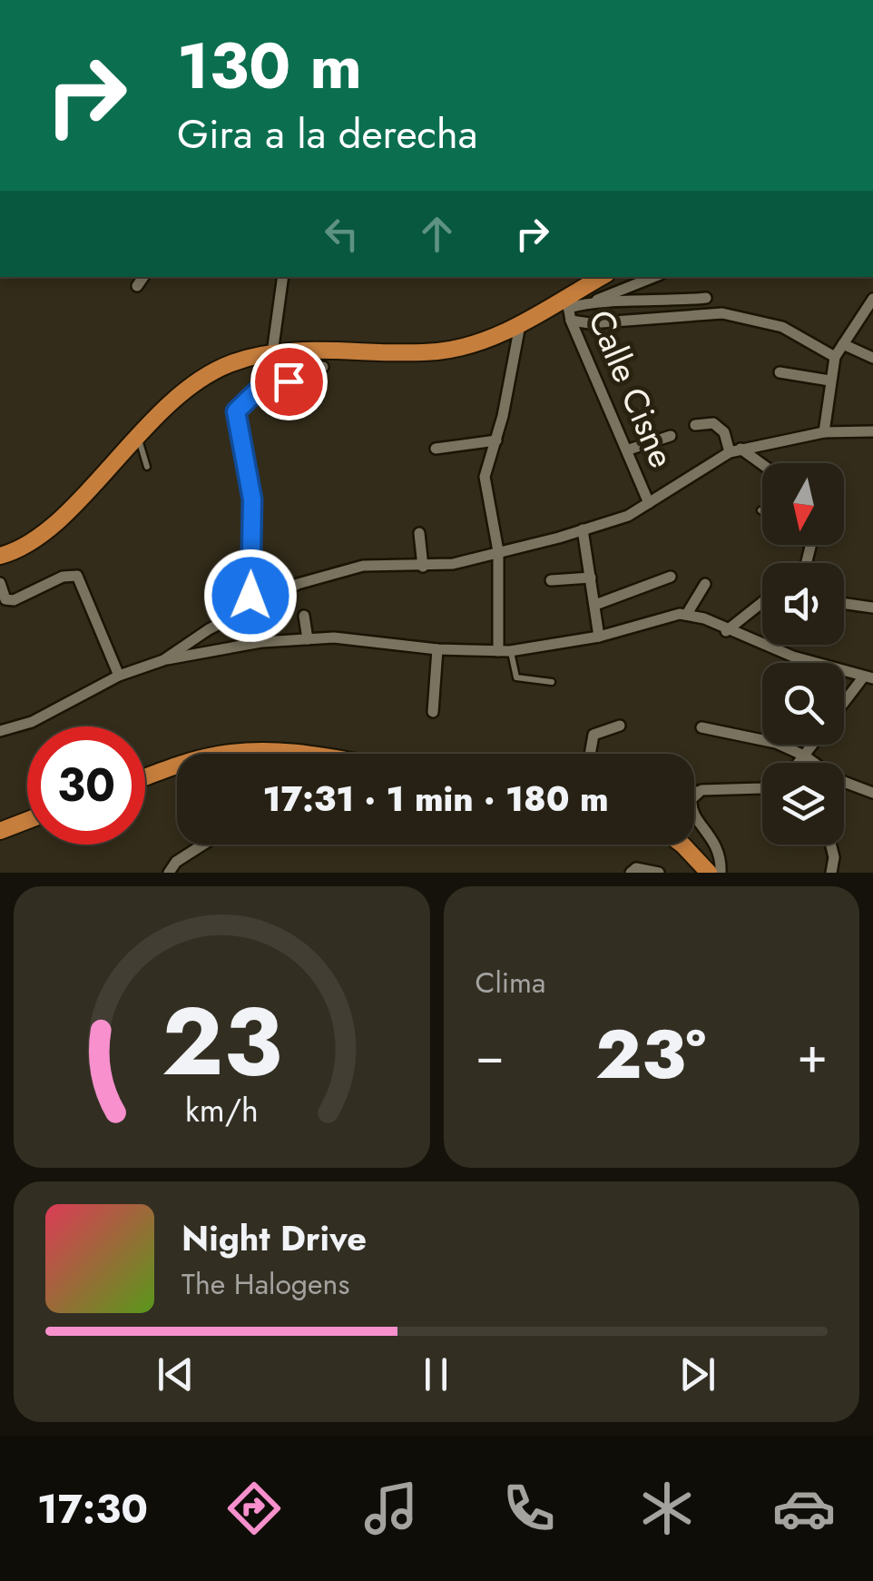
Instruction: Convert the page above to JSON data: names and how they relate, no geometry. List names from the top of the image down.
{
  "streets": {
    "street": ["Calle Cisne"]
  },
  "north": "bottom",
  "page": {
    "turn": ["130 m", "Gira a la derecha"],
    "limit": "30",
    "trip": "17:31 · 1 min · 180 m",
    "tile": "Clima",
    "heat": ["−", "23°", "+"],
    "song": ["Night Drive", "The Halogens"],
    "tabs": "17:30",
    "gauge": ["23", "km/h"]
  }
}
